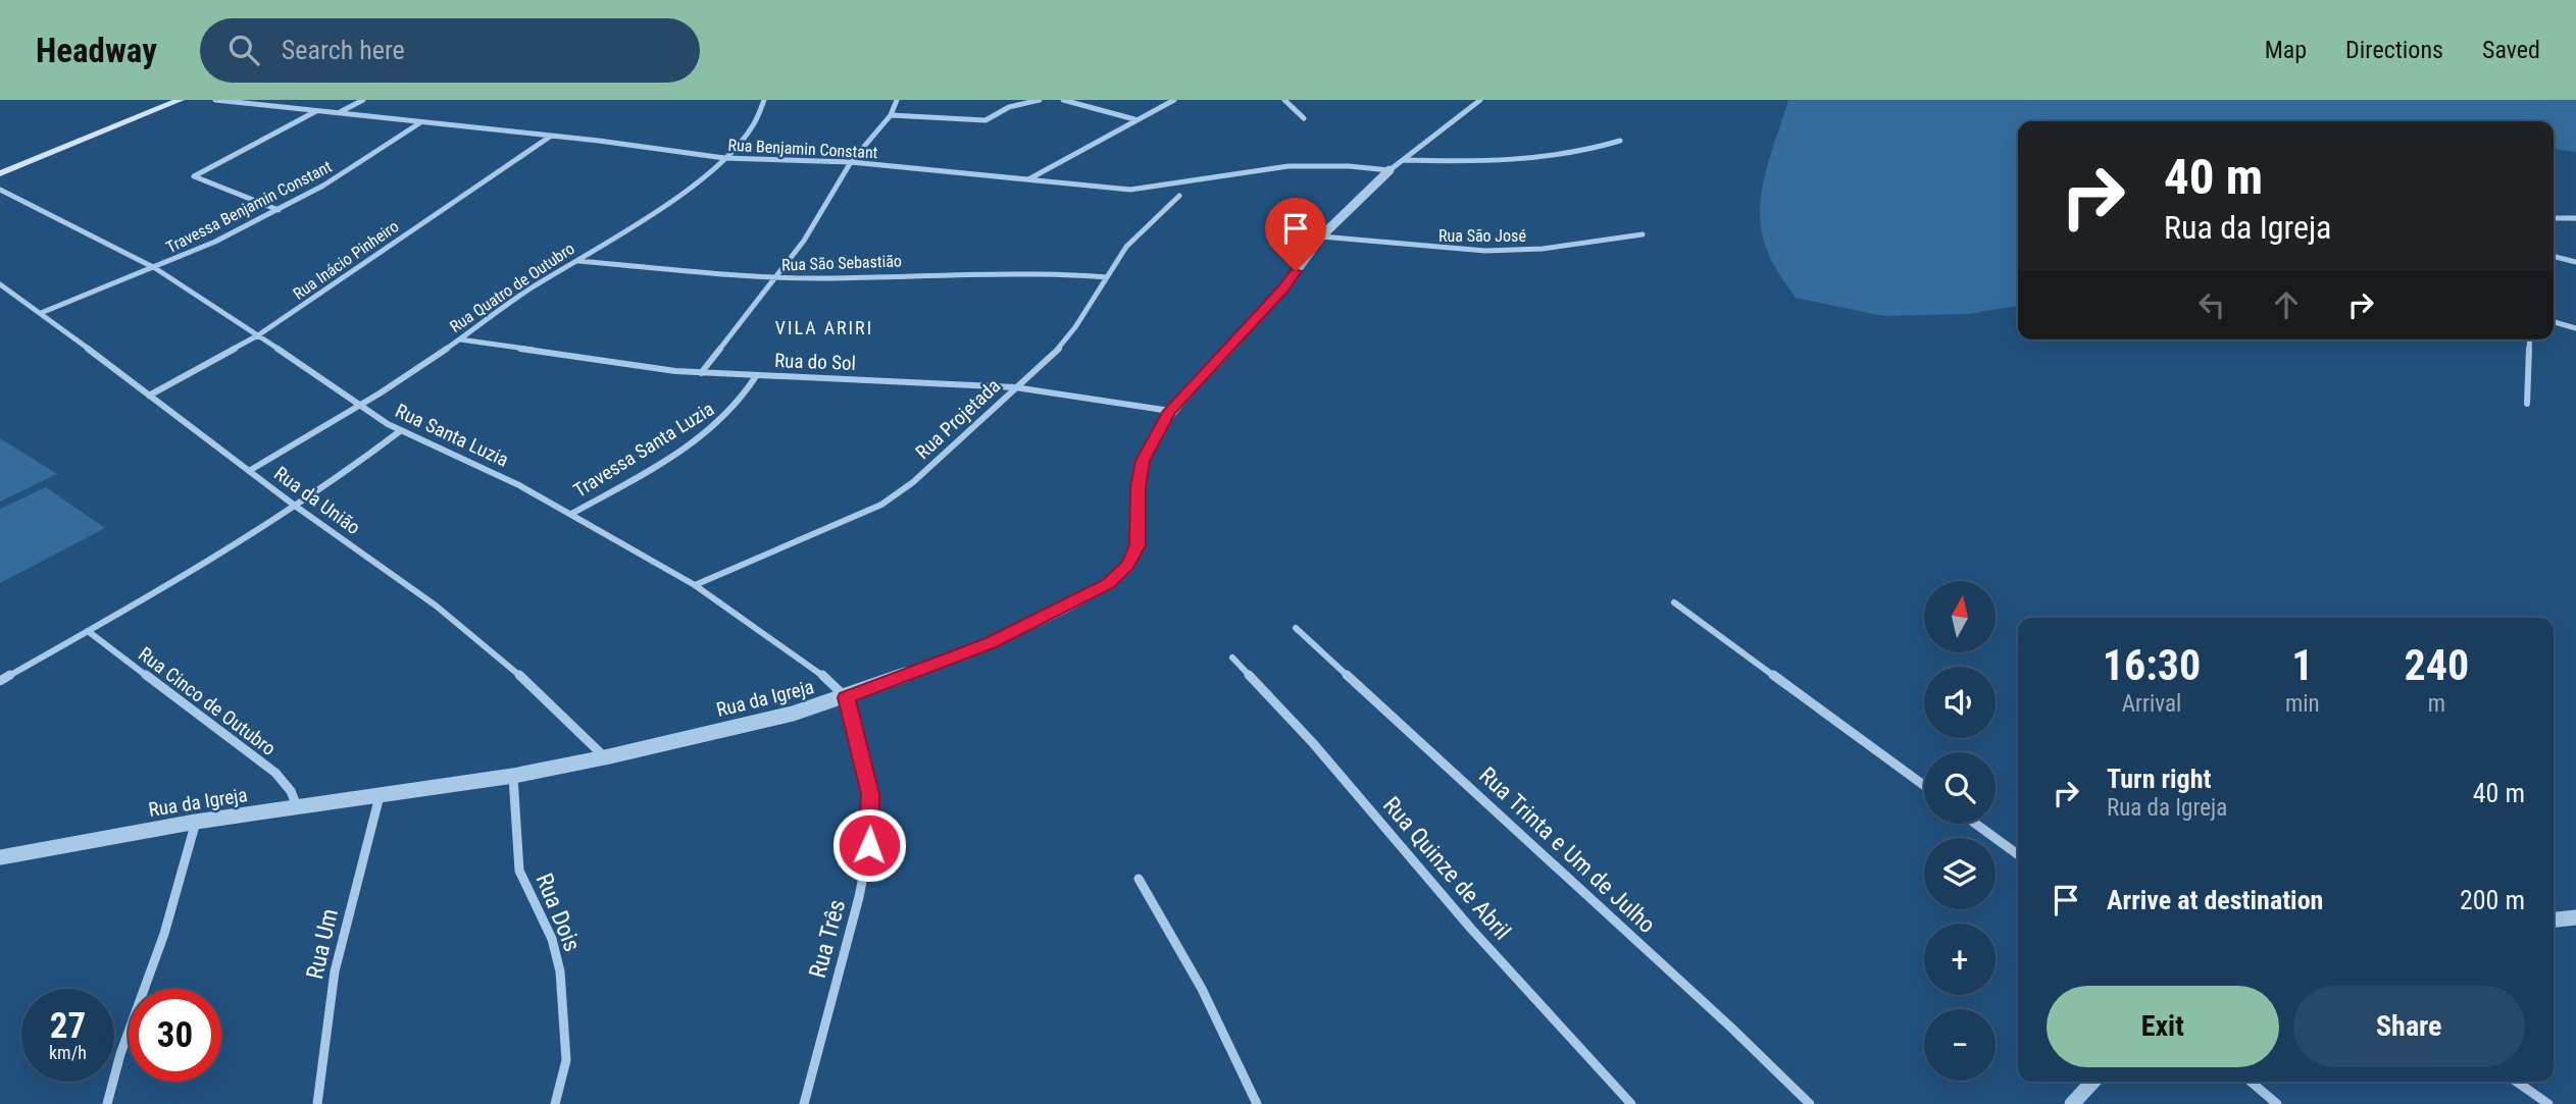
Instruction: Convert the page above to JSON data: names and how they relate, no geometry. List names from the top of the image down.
{
  "streets": {
    "street": [
      "Rua Benjamin Constant",
      "Travessa Benjamin Constant",
      "Rua São José",
      "Rua Inácio Pinheiro",
      "Rua São Sebastião",
      "Rua Quatro de Outubro",
      "Rua do Sol",
      "Rua Projetada",
      "Rua Santa Luzia",
      "Travessa Santa Luzia",
      "Rua da União",
      "Rua da Igreja",
      "Rua Cinco de Outubro",
      "Rua Trinta e Um de Julho",
      "Rua Quinze de Abril",
      "Rua Dois",
      "Rua Três",
      "Rua Um"
    ]
  },
  "crossings": [
    ["Rua Benjamin Constant", "Travessa Benjamin Constant"],
    ["Rua Benjamin Constant", "Rua Inácio Pinheiro"],
    ["Rua Benjamin Constant", "Rua Quatro de Outubro"],
    ["Rua Benjamin Constant", "Rua da Igreja"],
    ["Travessa Benjamin Constant", "Rua Santa Luzia"],
    ["Travessa Benjamin Constant", "Rua da União"],
    ["Rua São José", "Rua da Igreja"],
    ["Rua Inácio Pinheiro", "Rua Santa Luzia"],
    ["Rua Inácio Pinheiro", "Rua da União"],
    ["Rua São Sebastião", "Rua Quatro de Outubro"],
    ["Rua São Sebastião", "Rua Projetada"],
    ["Rua Quatro de Outubro", "Rua do Sol"],
    ["Rua Quatro de Outubro", "Rua Santa Luzia"],
    ["Rua Quatro de Outubro", "Rua da União"],
    ["Rua do Sol", "Rua Projetada"],
    ["Rua do Sol", "Travessa Santa Luzia"],
    ["Rua do Sol", "Rua da Igreja"],
    ["Rua Projetada", "Rua Santa Luzia"],
    ["Rua Santa Luzia", "Travessa Santa Luzia"],
    ["Rua Santa Luzia", "Rua da Igreja"],
    ["Rua Santa Luzia", "Rua Três"],
    ["Rua da União", "Rua da Igreja"],
    ["Rua da Igreja", "Rua Cinco de Outubro"],
    ["Rua da Igreja", "Rua Dois"],
    ["Rua da Igreja", "Rua Três"],
    ["Rua da Igreja", "Rua Um"]
  ],
  "districts": ["VILA ARIRI"],
  "north": "top",
  "page": {
    "header": "Headway",
    "search": "Search here",
    "nav": ["Map", "Directions", "Saved"],
    "turn": ["40 m", "Rua da Igreja"],
    "map_buttons": ["+", "−"],
    "eta": [
      "16:30",
      "Arrival",
      "1",
      "min",
      "240",
      "m"
    ],
    "list": [
      {
        "name": "Turn right",
        "note": "Rua da Igreja",
        "value": "40 m"
      },
      {
        "name": "Arrive at destination",
        "value": "200 m"
      }
    ],
    "buttons": ["Exit", "Share"],
    "speed": "27 km/h",
    "limit": "30"
  }
}
